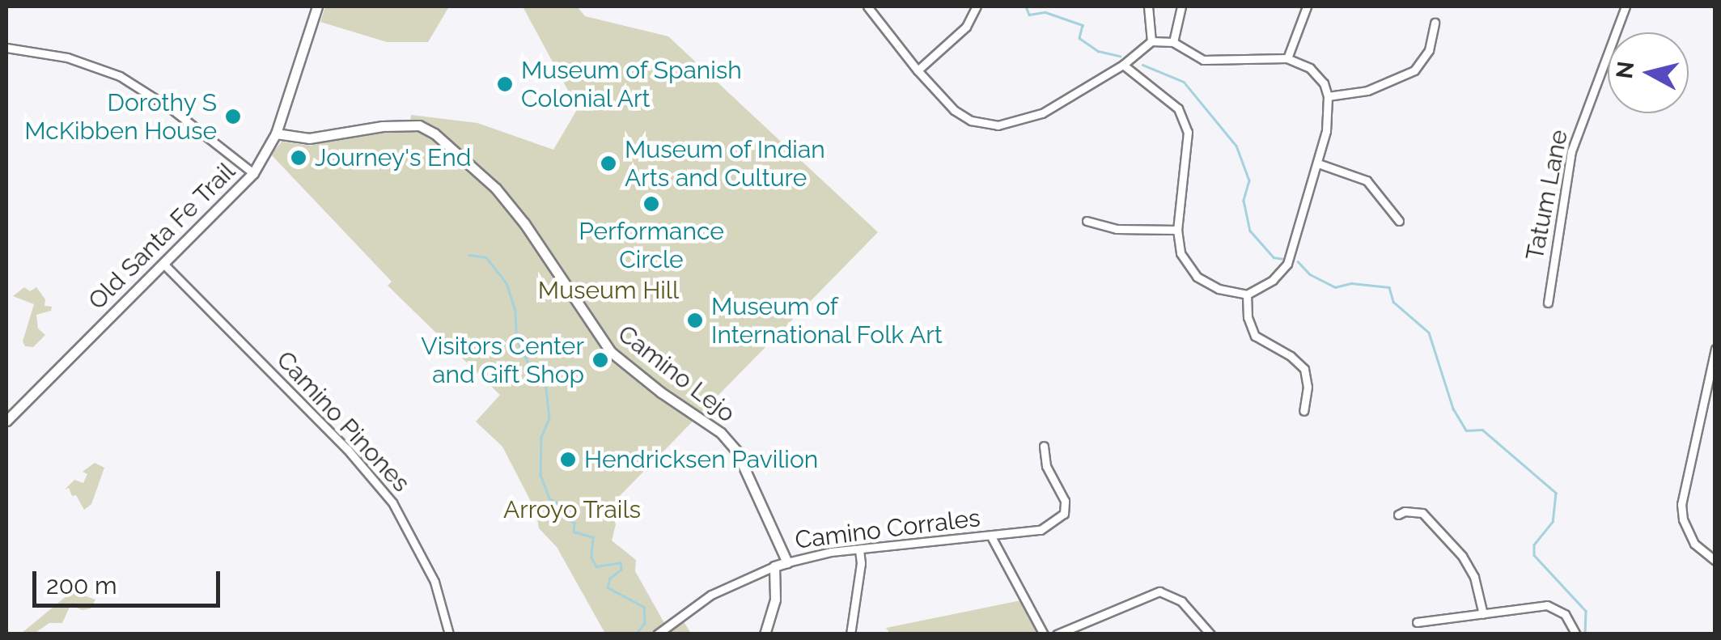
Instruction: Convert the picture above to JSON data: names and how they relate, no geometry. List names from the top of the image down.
{
  "streets": {
    "street": [
      "Tatum Lane",
      "Old Santa Fe Trail",
      "Camino Lejo",
      "Camino Pinones",
      "Camino Corrales"
    ]
  },
  "crossings": [
    ["Old Santa Fe Trail", "Camino Lejo"],
    ["Old Santa Fe Trail", "Camino Pinones"],
    ["Camino Lejo", "Camino Corrales"]
  ],
  "parks": ["Museum Hill", "Arroyo Trails"],
  "places": [
    "Museum of Spanish Colonial Art",
    "Dorothy S McKibben House",
    "Journey's End",
    "Museum of Indian Arts and Culture",
    "Performance Circle",
    "Museum of International Folk Art",
    "Visitors Center and Gift Shop",
    "Hendricksen Pavilion"
  ],
  "scale_bar": "200 m",
  "north": "left"
}
